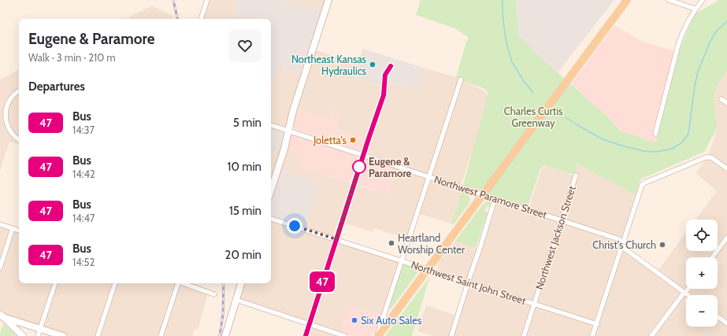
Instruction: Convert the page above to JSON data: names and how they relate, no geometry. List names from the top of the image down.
{
  "streets": {
    "street": ["Northwest Paramore Street", "Northwest Jackson Street", "Northwest Saint John Street"]
  },
  "crossings": [
    ["Northwest Paramore Street", "Northwest Jackson Street"],
    ["Northwest Jackson Street", "Northwest Saint John Street"]
  ],
  "parks": ["Charles Curtis Greenway"],
  "places": [
    "Northeast Kansas Hydraulics",
    "Joletta's",
    "Eugene & Paramore",
    "Heartland Worship Center",
    "Christ's Church",
    "Six Auto Sales"
  ],
  "lines": ["bus line 47"],
  "page": {
    "on_map": "47",
    "heading": [
      ["Eugene & Paramore", "Walk · 3 min · 210 m"],
      "Departures"
    ],
    "list": [
      {
        "mark": "47",
        "name": "Bus",
        "note": "14:37",
        "value": "5 min"
      },
      {
        "mark": "47",
        "name": "Bus",
        "note": "14:42",
        "value": "10 min"
      },
      {
        "mark": "47",
        "name": "Bus",
        "note": "14:47",
        "value": "15 min"
      },
      {
        "mark": "47",
        "name": "Bus",
        "note": "14:52",
        "value": "20 min"
      }
    ],
    "map_buttons": ["+", "−"]
  }
}
